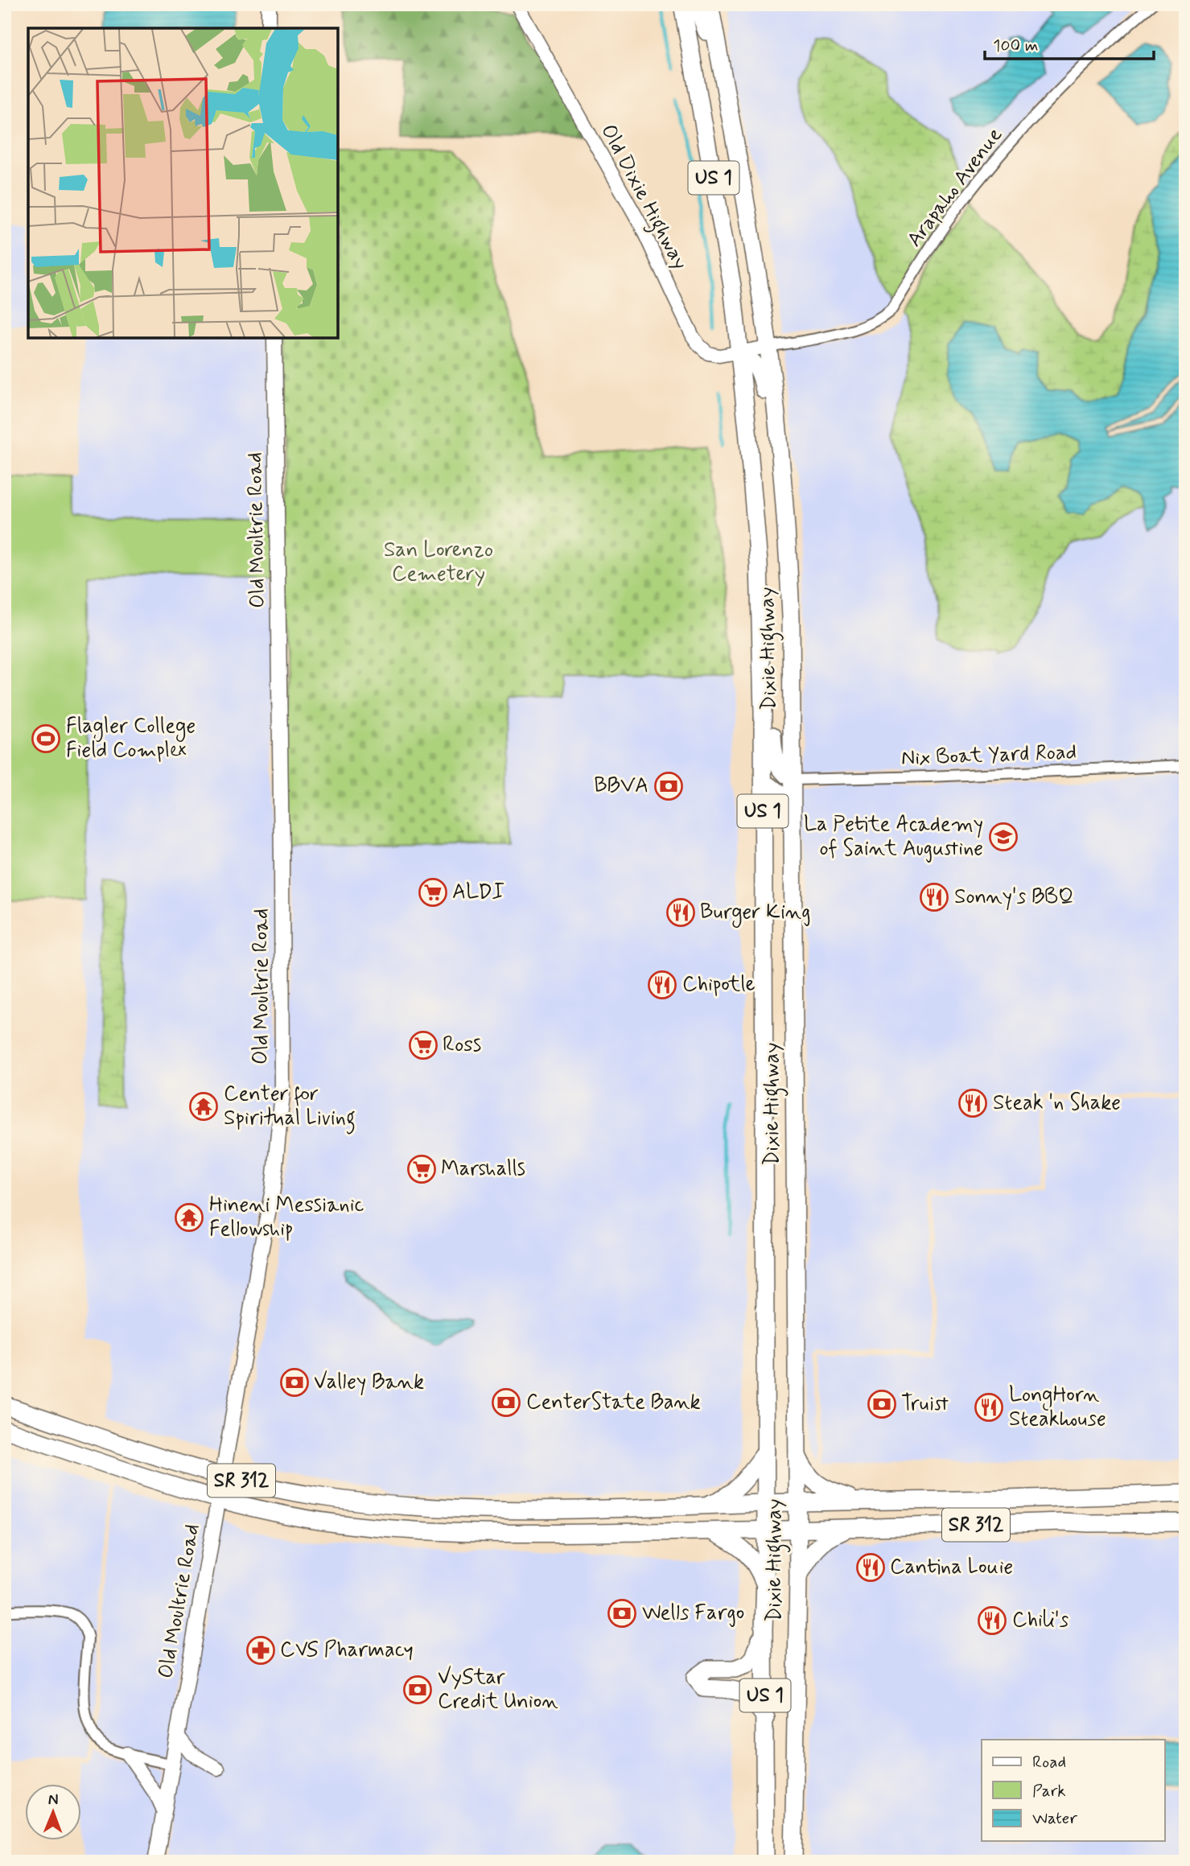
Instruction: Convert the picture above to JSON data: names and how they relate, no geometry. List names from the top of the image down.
{
  "streets": {
    "main road": [
      "US 1",
      "Old Moultrie Road",
      "Dixie Highway",
      "SR 312"
    ],
    "street": ["Arapaho Avenue", "Old Dixie Highway", "Nix Boat Yard Road"]
  },
  "crossings": [
    ["US 1", "Arapaho Avenue"],
    ["US 1", "Old Dixie Highway"],
    ["US 1", "Dixie Highway"],
    ["Arapaho Avenue", "Old Dixie Highway"],
    ["Arapaho Avenue", "Dixie Highway"],
    ["Old Dixie Highway", "Dixie Highway"],
    ["Old Moultrie Road", "SR 312"],
    ["Dixie Highway", "Nix Boat Yard Road"],
    ["Dixie Highway", "SR 312"]
  ],
  "parks": ["San Lorenzo Cemetery"],
  "places": {
    "sports": ["Flagler College Field Complex"],
    "bank": [
      "BBVA",
      "Valley Bank",
      "CenterState Bank",
      "Truist",
      "Wells Fargo",
      "VyStar Credit Union"
    ],
    "school or university": ["La Petite Academy of Saint Augustine"],
    "supermarket": ["ALDI", "Ross", "Marshalls"],
    "restaurant": [
      "Sonny's BBQ",
      "Burger King",
      "Chipotle",
      "Steak 'n Shake",
      "LongHorn Steakhouse",
      "Cantina Louie",
      "Chili's"
    ],
    "temple": ["Center for Spiritual Living", "Hineni Messianic Fellowship"],
    "pharmacy": ["CVS Pharmacy"]
  },
  "legend": ["Road", "Park", "Water"],
  "scale_bar": "100 m",
  "north": "top"
}
